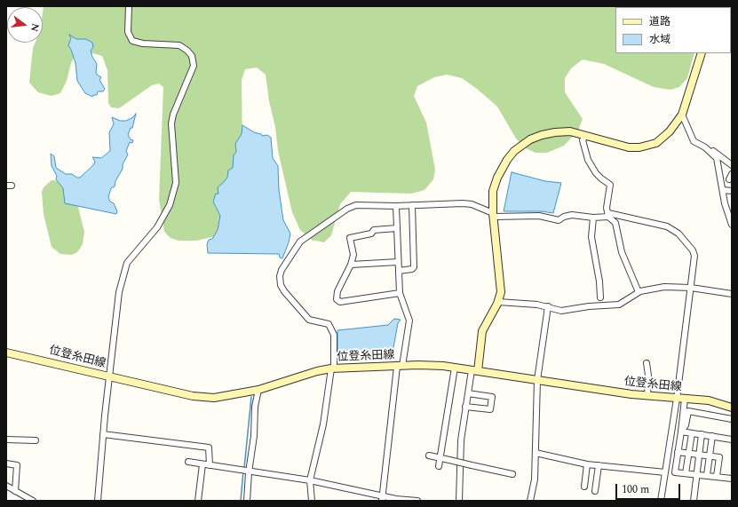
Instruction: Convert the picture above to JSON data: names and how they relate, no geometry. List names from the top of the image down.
{
  "streets": {
    "main road": ["位登糸田線"]
  },
  "legend": ["道路", "水域"],
  "scale_bar": "100 m",
  "north": "right"
}
